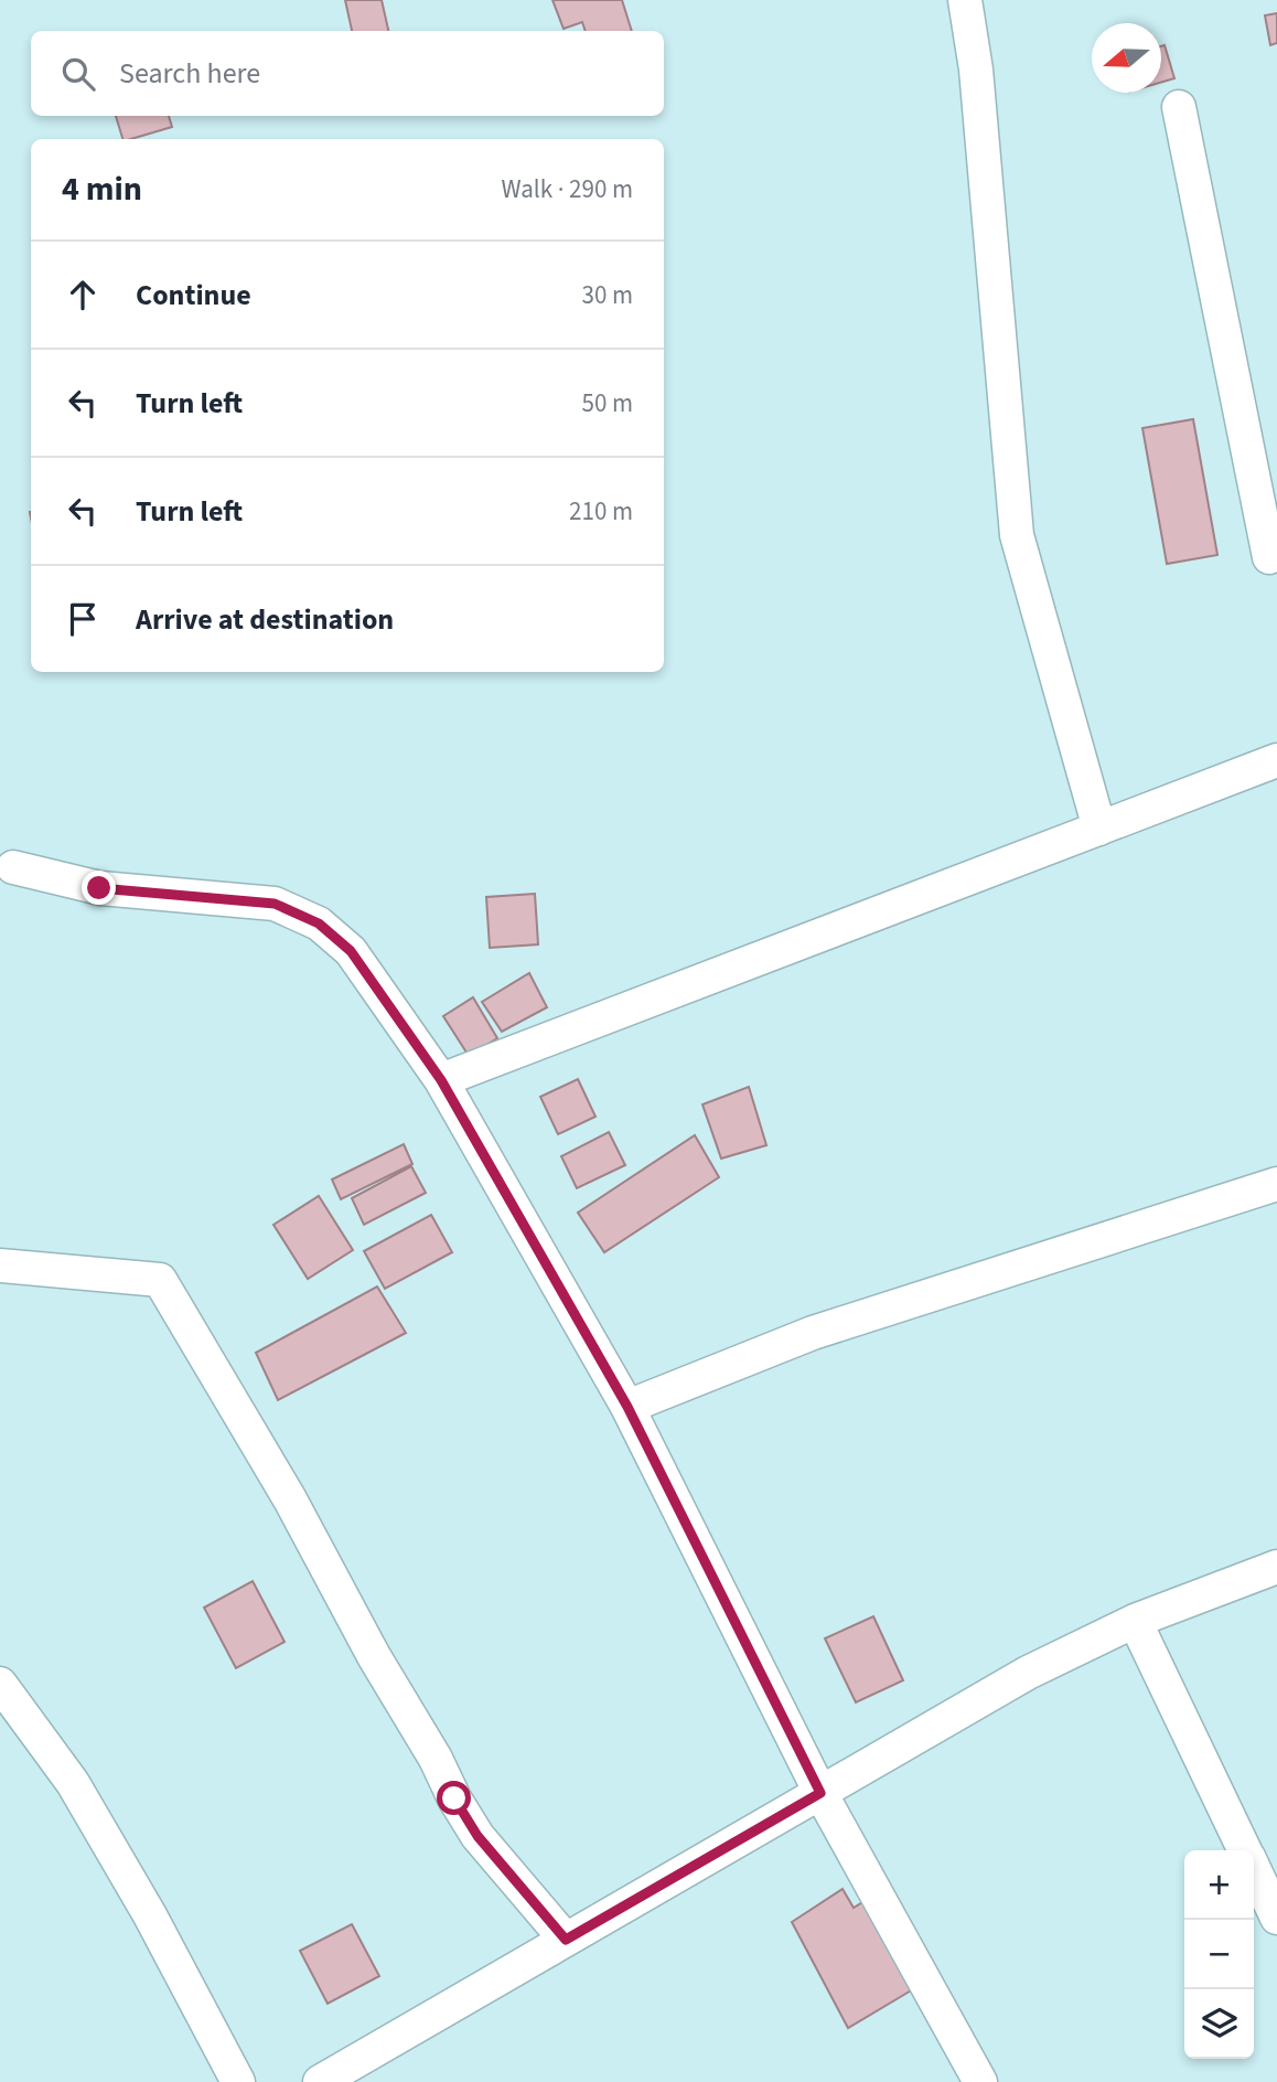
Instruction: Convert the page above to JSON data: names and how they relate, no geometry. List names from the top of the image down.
{
  "north": "left",
  "page": {
    "search": "Search here",
    "heading": ["4 min", "Walk · 290 m"],
    "list": [
      ["Continue", "30 m"],
      ["Turn left", "50 m"],
      ["Turn left", "210 m"],
      "Arrive at destination"
    ],
    "map_buttons": ["+", "−"]
  }
}
